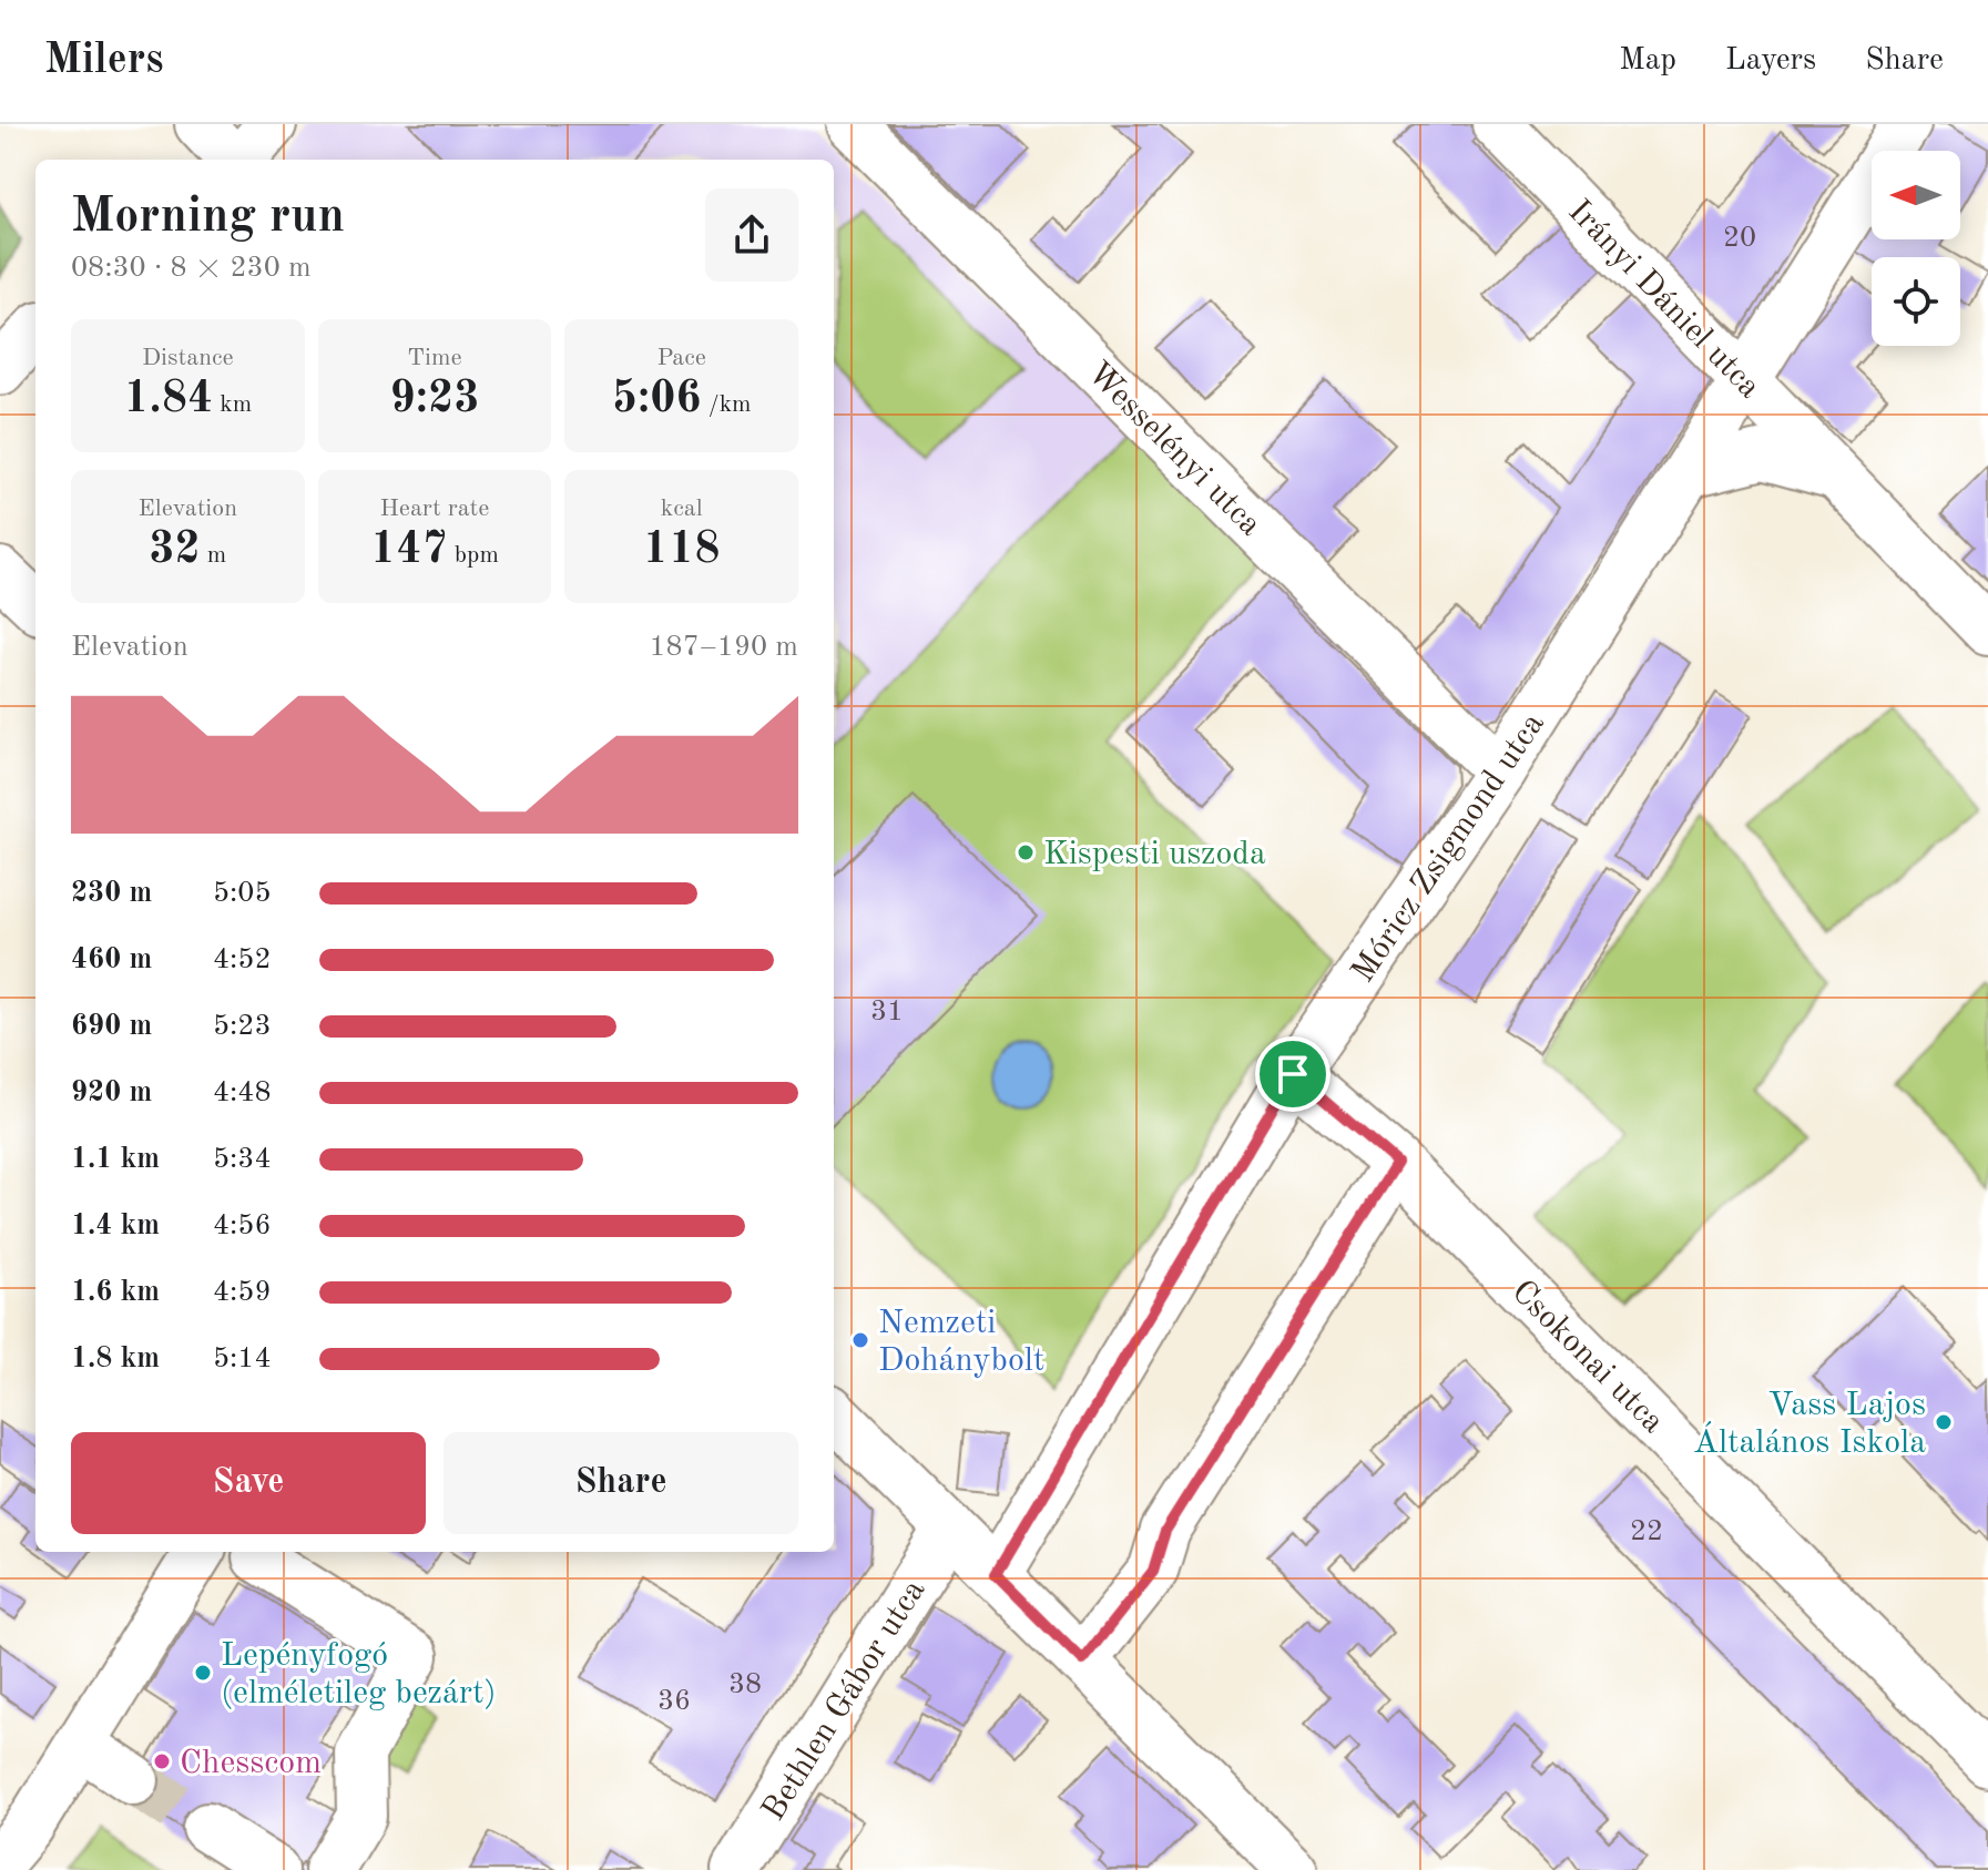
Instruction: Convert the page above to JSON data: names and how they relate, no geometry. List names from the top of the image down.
{
  "streets": {
    "street": [
      "Irányi Dániel utca",
      "Wesselényi utca",
      "Móricz Zsigmond utca",
      "Csokonai utca",
      "Bethlen Gábor utca"
    ]
  },
  "crossings": [
    ["Irányi Dániel utca", "Móricz Zsigmond utca"],
    ["Wesselényi utca", "Móricz Zsigmond utca"],
    ["Móricz Zsigmond utca", "Csokonai utca"]
  ],
  "places": [
    "Kispesti uszoda",
    "Nemzeti Dohánybolt",
    "Vass Lajos Általános Iskola",
    "Lepényfogó (elméletileg bezárt)",
    "Chesscom"
  ],
  "house_numbers": [
    "20",
    "31",
    "22",
    "38",
    "36"
  ],
  "north": "left",
  "page": {
    "header": "Milers",
    "nav": ["Map", "Layers", "Share"],
    "heading": ["Morning run", "08:30 · 8 × 230 m"],
    "stats": [
      ["Distance", "1.84 km"],
      ["Time", "9:23"],
      ["Pace", "5:06 /km"],
      ["Elevation", "32 m"],
      ["Heart rate", "147 bpm"],
      ["kcal", "118"]
    ],
    "chart": ["Elevation", "187–190 m"],
    "list": [
      {
        "name": "230 m",
        "note": "5:05"
      },
      {
        "name": "460 m",
        "note": "4:52"
      },
      {
        "name": "690 m",
        "note": "5:23"
      },
      {
        "name": "920 m",
        "note": "4:48"
      },
      {
        "name": "1.1 km",
        "note": "5:34"
      },
      {
        "name": "1.4 km",
        "note": "4:56"
      },
      {
        "name": "1.6 km",
        "note": "4:59"
      },
      {
        "name": "1.8 km",
        "note": "5:14"
      }
    ],
    "buttons": ["Save", "Share"]
  }
}
